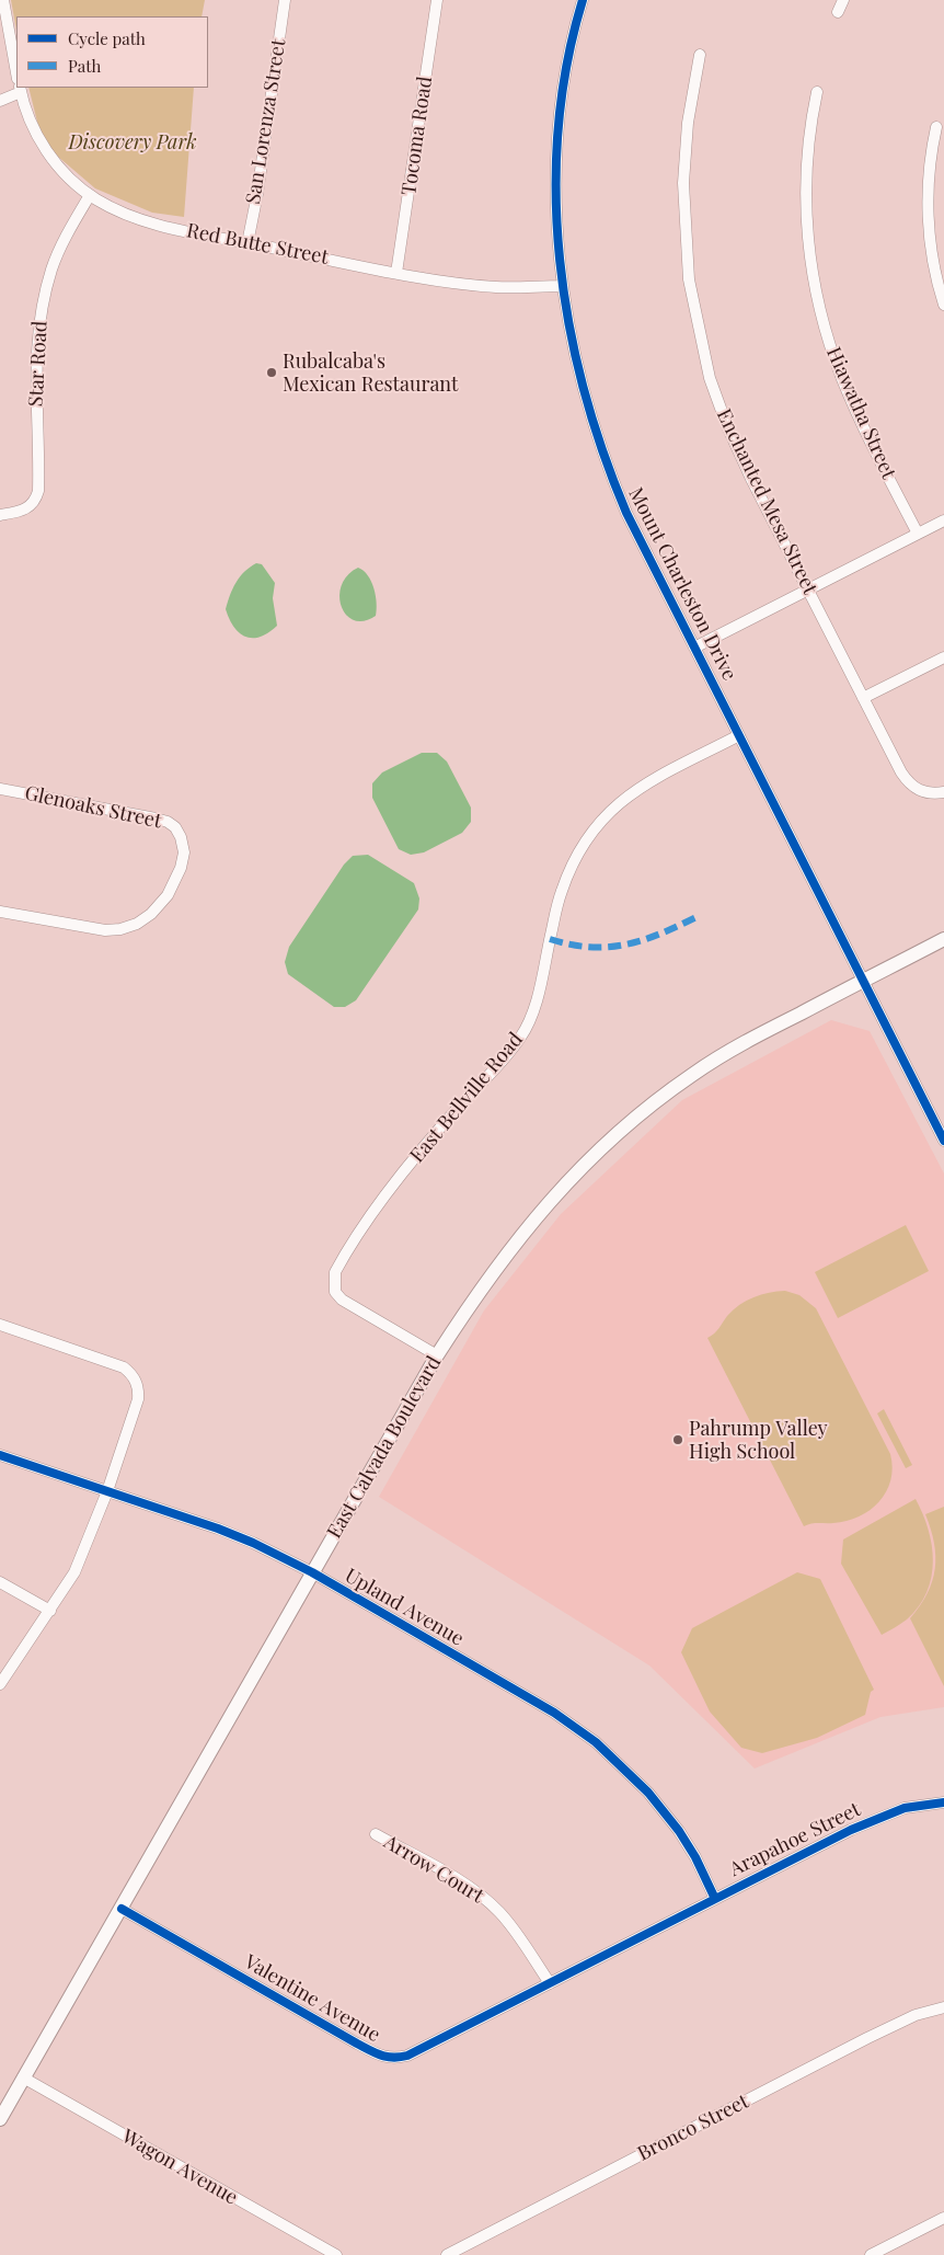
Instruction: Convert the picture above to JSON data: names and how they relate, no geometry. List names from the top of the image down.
{
  "streets": {
    "main road": ["East Calvada Boulevard"],
    "street": [
      "San Lorenza Street",
      "Tocoma Road",
      "Red Butte Street",
      "Star Road",
      "Hiawatha Street",
      "Enchanted Mesa Street",
      "Mount Charleston Drive",
      "Glenoaks Street",
      "East Bellville Road",
      "Upland Avenue",
      "Arapahoe Street",
      "Arrow Court",
      "Valentine Avenue",
      "Bronco Street",
      "Wagon Avenue"
    ]
  },
  "crossings": [
    ["San Lorenza Street", "Red Butte Street"],
    ["Tocoma Road", "Red Butte Street"],
    ["Red Butte Street", "Star Road"],
    ["Red Butte Street", "Mount Charleston Drive"],
    ["Mount Charleston Drive", "East Bellville Road"],
    ["Mount Charleston Drive", "East Calvada Boulevard"],
    ["East Bellville Road", "East Calvada Boulevard"],
    ["East Calvada Boulevard", "Upland Avenue"],
    ["East Calvada Boulevard", "Valentine Avenue"],
    ["East Calvada Boulevard", "Wagon Avenue"],
    ["Upland Avenue", "Arapahoe Street"],
    ["Arapahoe Street", "Arrow Court"],
    ["Arapahoe Street", "Valentine Avenue"],
    ["Arrow Court", "Valentine Avenue"]
  ],
  "parks": ["Discovery Park"],
  "places": ["Rubalcaba's Mexican Restaurant", "Pahrump Valley High School"],
  "legend": ["Cycle path", "Path"]
}
